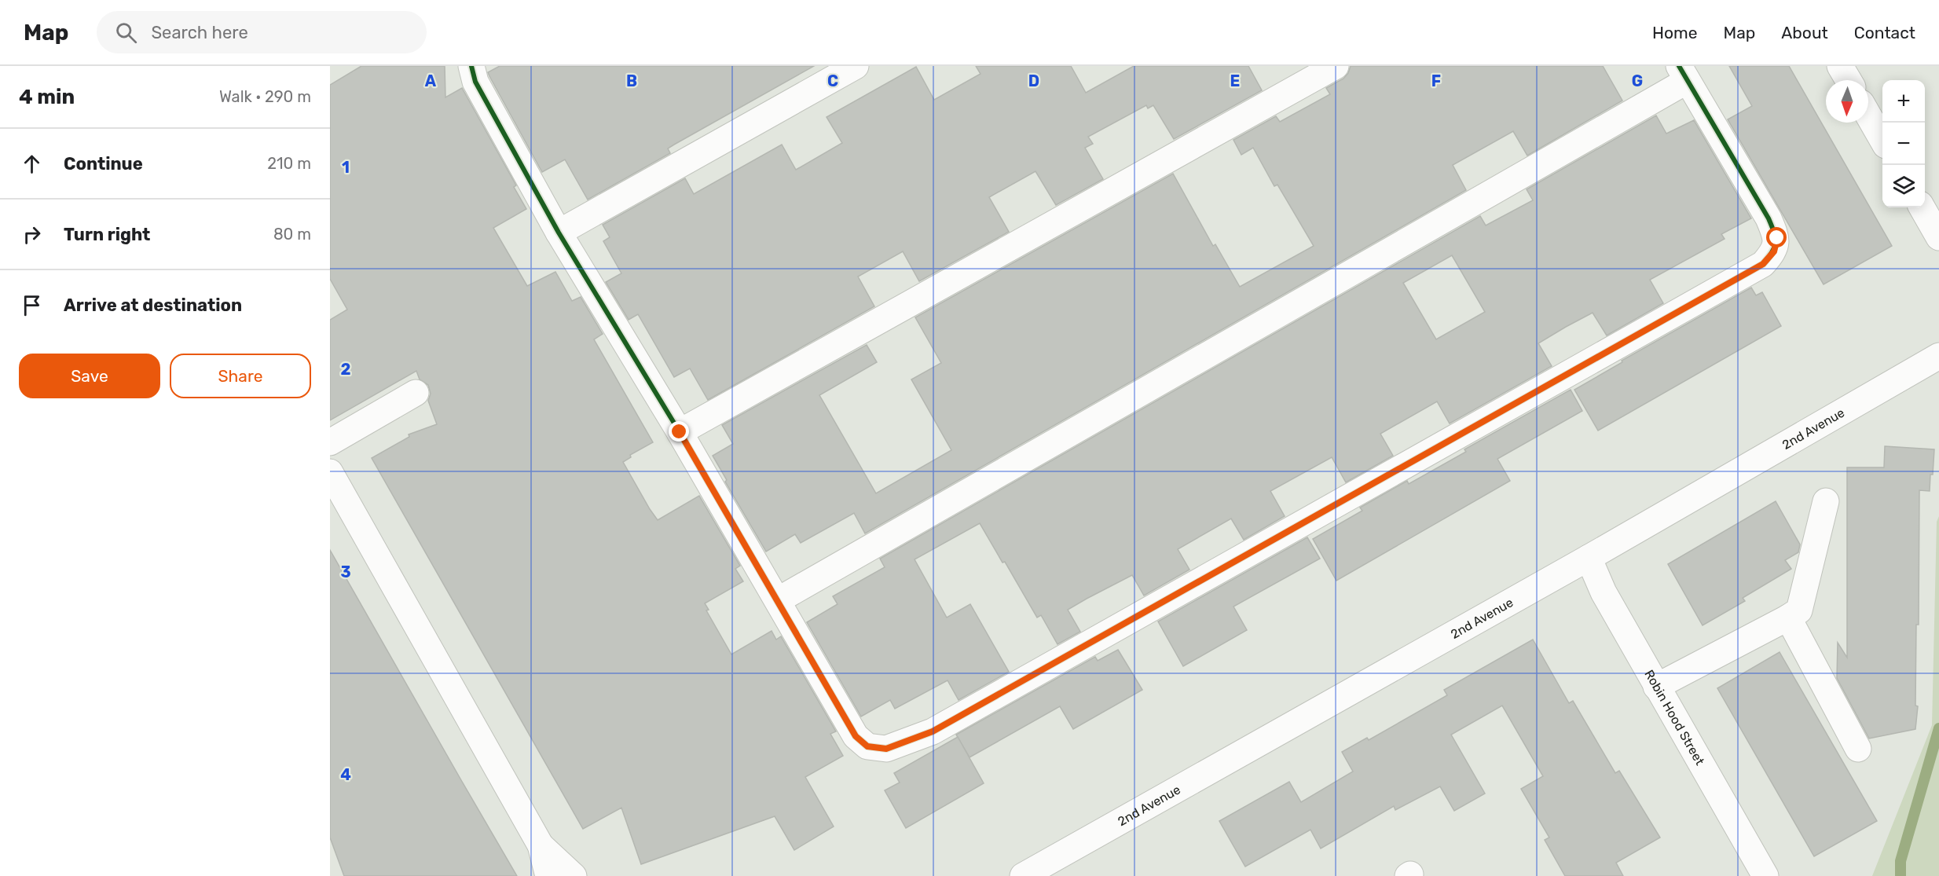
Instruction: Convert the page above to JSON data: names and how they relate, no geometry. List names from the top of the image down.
{
  "streets": {
    "street": ["2nd Avenue", "Robin Hood Street"]
  },
  "crossings": [
    ["2nd Avenue", "Robin Hood Street"]
  ],
  "north": "bottom",
  "page": {
    "header": "Map",
    "search": "Search here",
    "nav": [
      "Home",
      "Map",
      "About",
      "Contact"
    ],
    "heading": ["4 min", "Walk · 290 m"],
    "map_buttons": ["+", "−"],
    "list": [
      ["Continue", "210 m"],
      ["Turn right", "80 m"],
      "Arrive at destination"
    ],
    "buttons": ["Save", "Share"]
  },
  "grid": {
    "columns": [
      "A",
      "B",
      "C",
      "D",
      "E",
      "F",
      "G"
    ],
    "rows": [
      "1",
      "2",
      "3",
      "4"
    ]
  }
}
